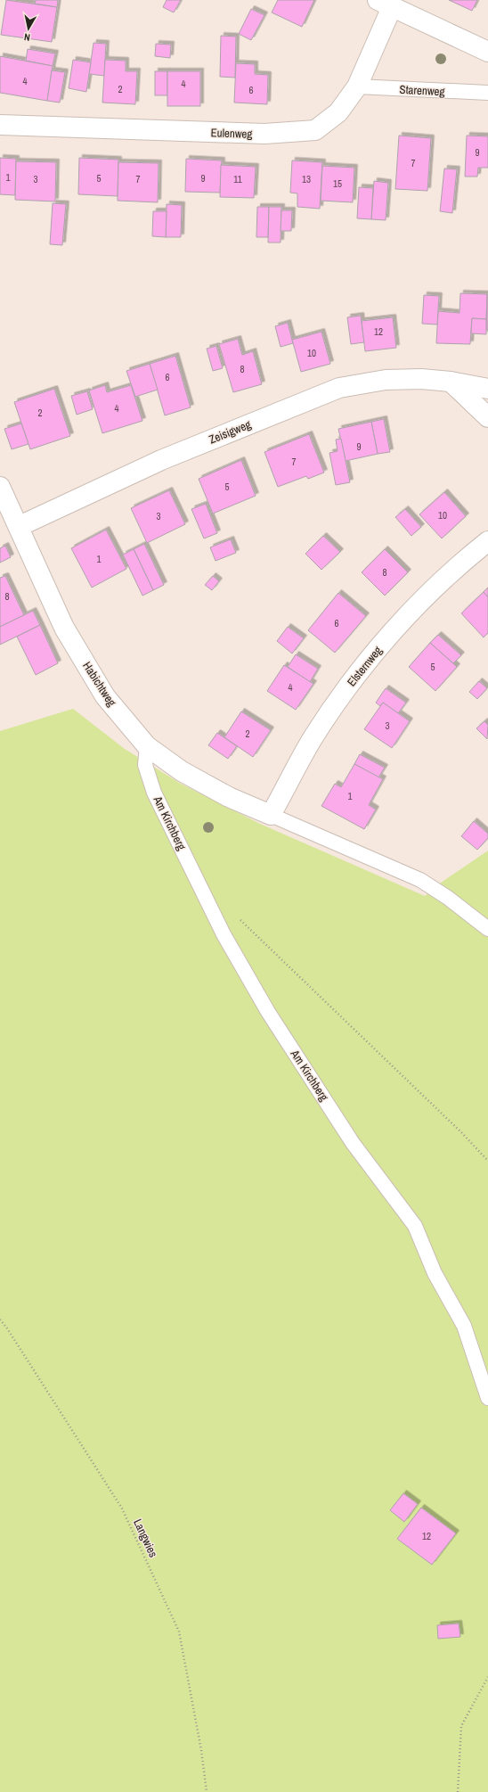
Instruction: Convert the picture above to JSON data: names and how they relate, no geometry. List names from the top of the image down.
{
  "streets": {
    "street": [
      "Eulenweg",
      "Zeisigweg",
      "Elsternweg",
      "Habichtweg"
    ],
    "lane": ["Starenweg", "Am Kirchberg"],
    "path": ["Langwies"]
  },
  "crossings": [
    ["Starenweg", "Eulenweg"],
    ["Zeisigweg", "Habichtweg"],
    ["Elsternweg", "Habichtweg"],
    ["Habichtweg", "Am Kirchberg"]
  ],
  "house_numbers": [
    "4",
    "4",
    "2",
    "6",
    "9",
    "7",
    "1",
    "5",
    "9",
    "3",
    "7",
    "11",
    "13",
    "15",
    "12",
    "10",
    "8",
    "6",
    "4",
    "2",
    "9",
    "7",
    "5",
    "10",
    "3",
    "1",
    "8",
    "8",
    "6",
    "5",
    "4",
    "3",
    "2",
    "1",
    "12"
  ],
  "north": "bottom"
}
